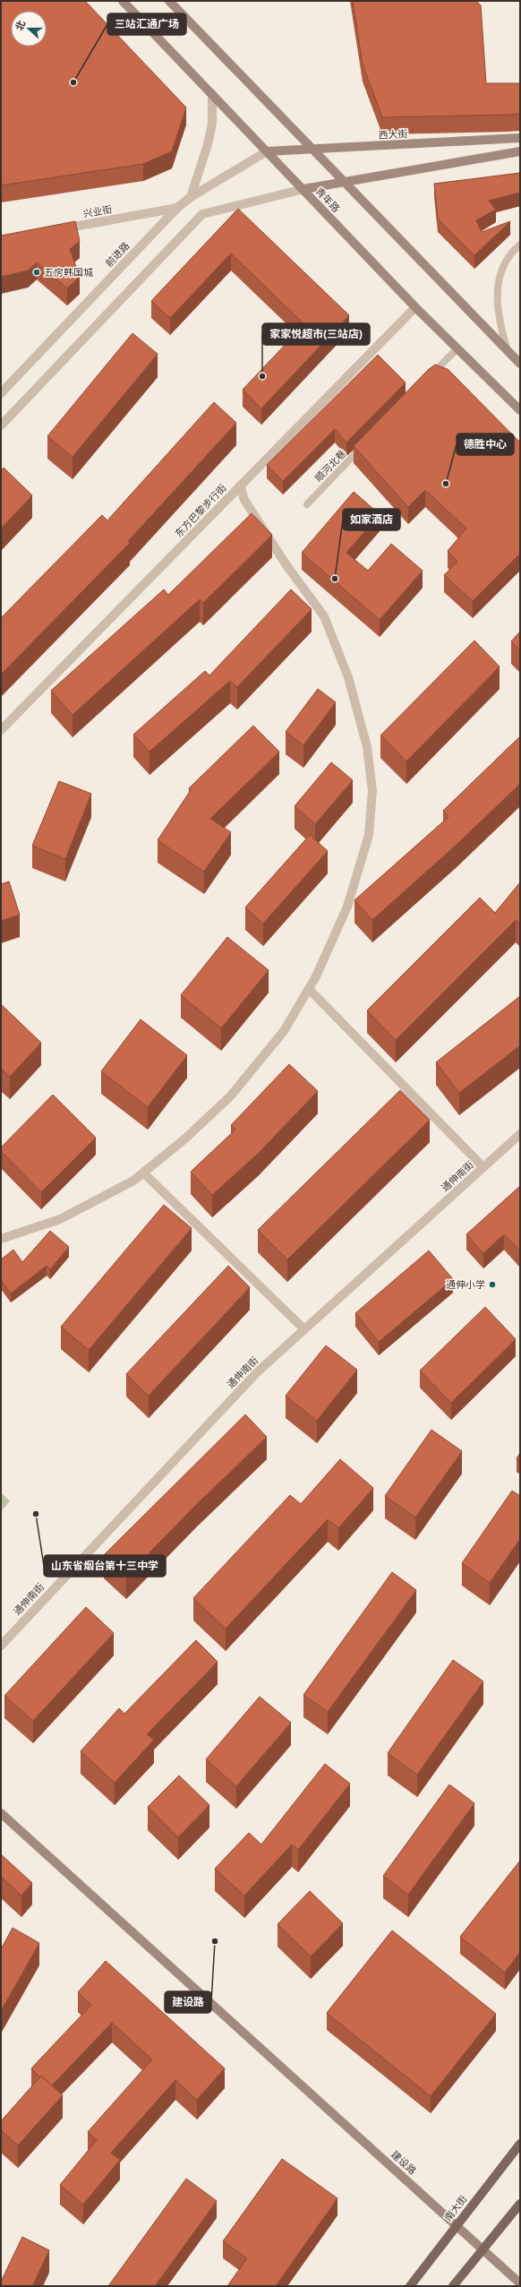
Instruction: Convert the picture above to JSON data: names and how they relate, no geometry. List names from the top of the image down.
{
  "streets": {
    "main road": ["南大街"],
    "street": [
      "西大街",
      "青年路",
      "兴业街",
      "前进路",
      "东方巴黎步行街",
      "通伸南街",
      "建设路"
    ],
    "lane": ["顺河北巷"]
  },
  "crossings": [
    ["西大街", "青年路"],
    ["西大街", "前进路"],
    ["青年路", "前进路"],
    ["青年路", "东方巴黎步行街"],
    ["兴业街", "前进路"],
    ["建设路", "南大街"]
  ],
  "places": [
    "三站汇通广场",
    "五房韩国城",
    "家家悦超市(三站店)",
    "德胜中心",
    "如家酒店",
    "通伸小学",
    "山东省烟台第十三中学",
    "建设路"
  ],
  "north": "left"
}
